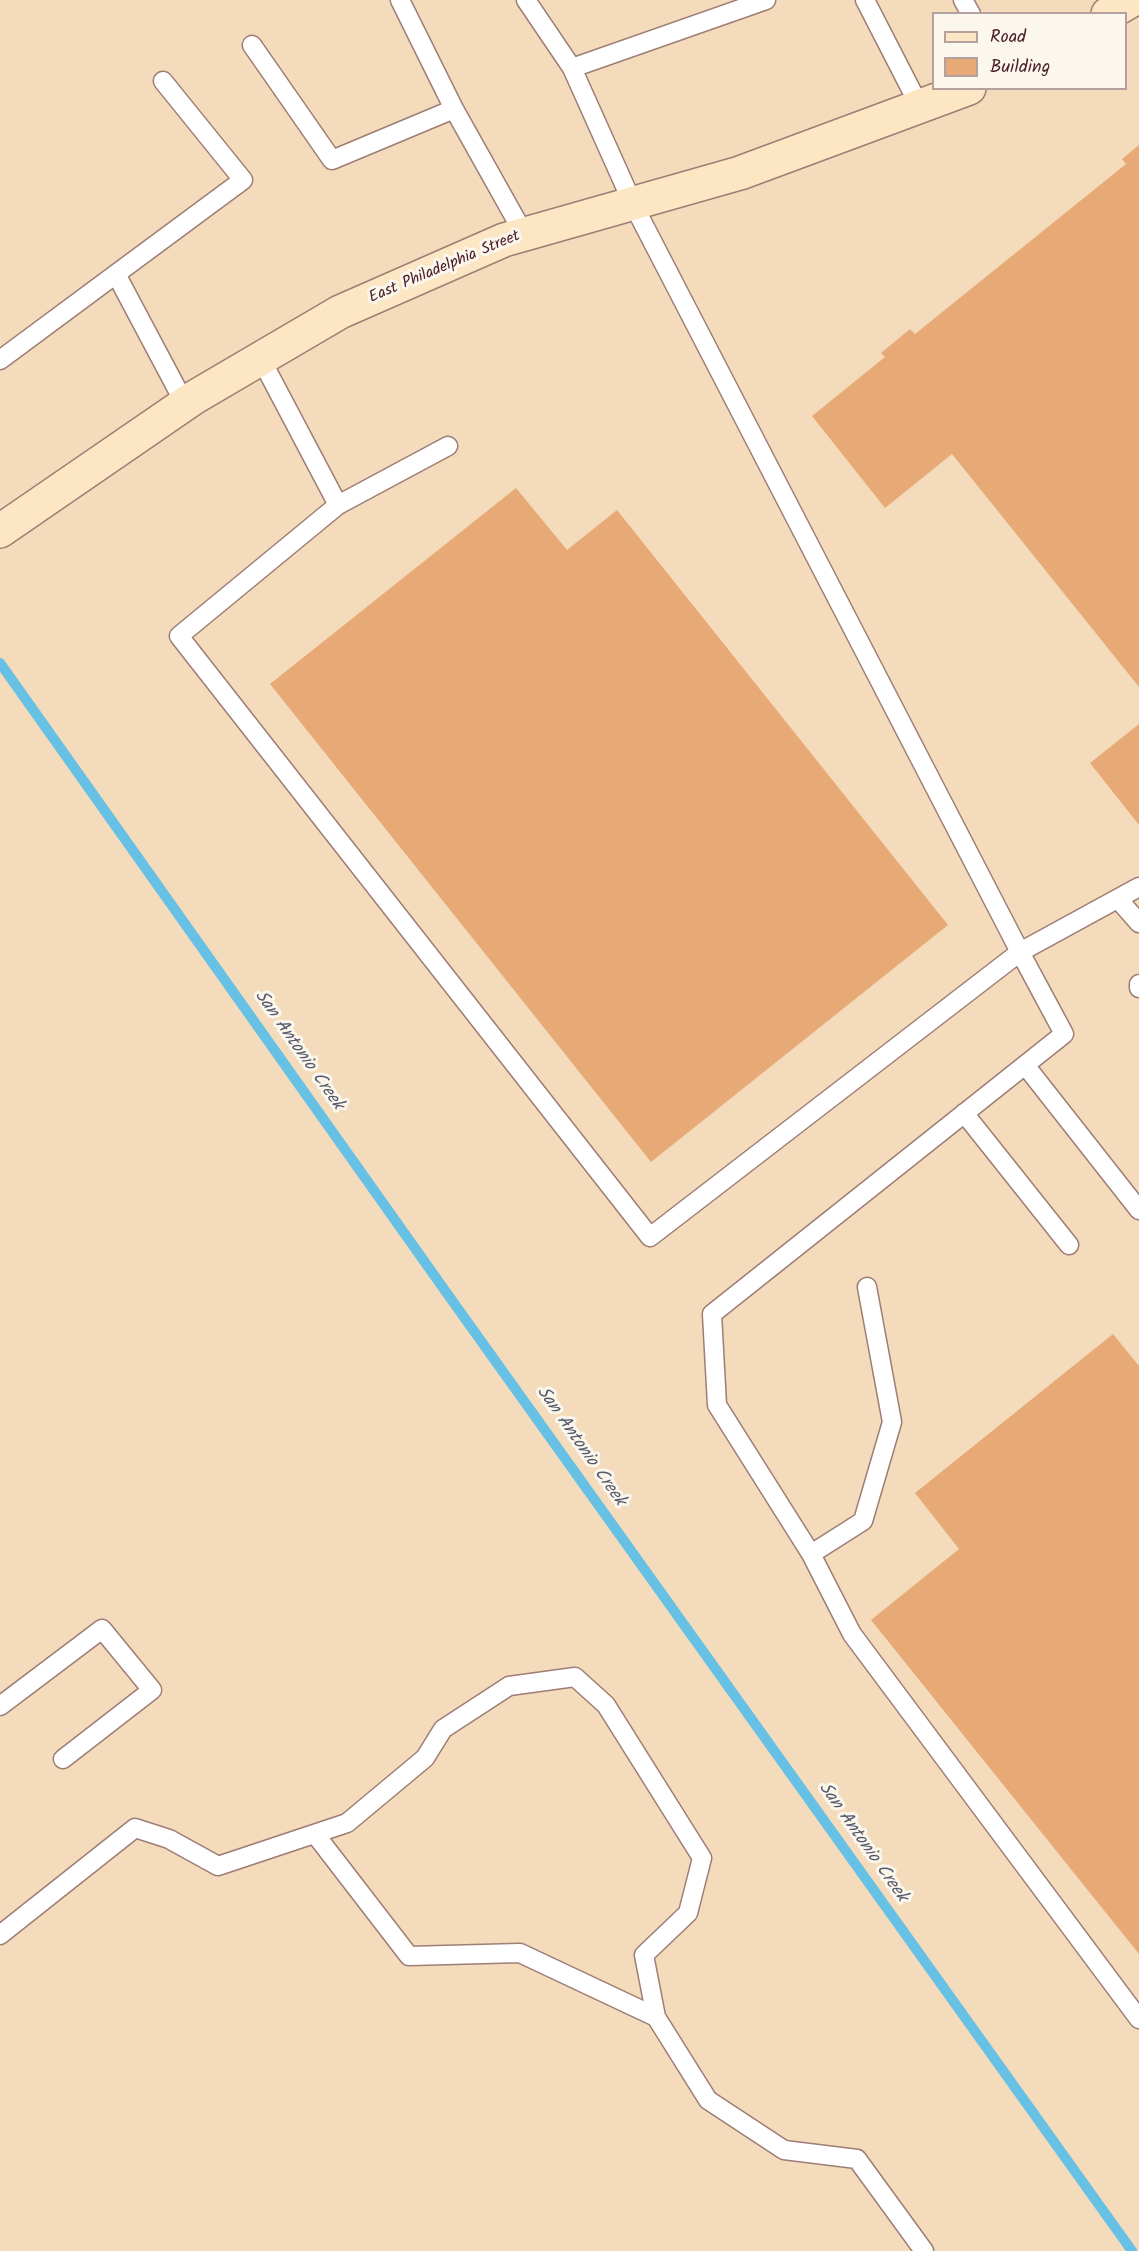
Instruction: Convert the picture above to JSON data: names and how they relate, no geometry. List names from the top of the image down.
{
  "streets": {
    "street": ["East Philadelphia Street"]
  },
  "water": ["San Antonio Creek"],
  "legend": ["Road", "Building"]
}
